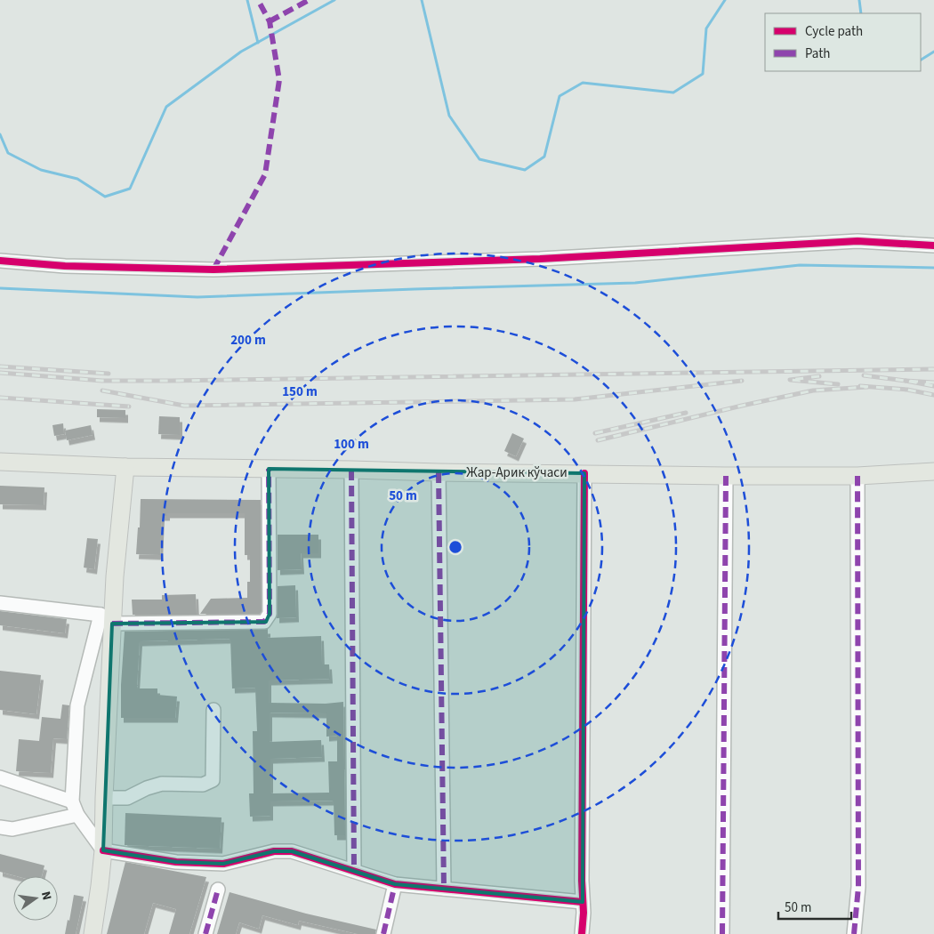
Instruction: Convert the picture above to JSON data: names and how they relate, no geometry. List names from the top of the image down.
{
  "streets": {
    "main road": ["Жар-Арик кўчаси"]
  },
  "legend": ["Cycle path", "Path"],
  "scale_bar": "50 m",
  "north": "right",
  "rings": [
    "200 m",
    "150 m",
    "100 m",
    "50 m"
  ]
}
